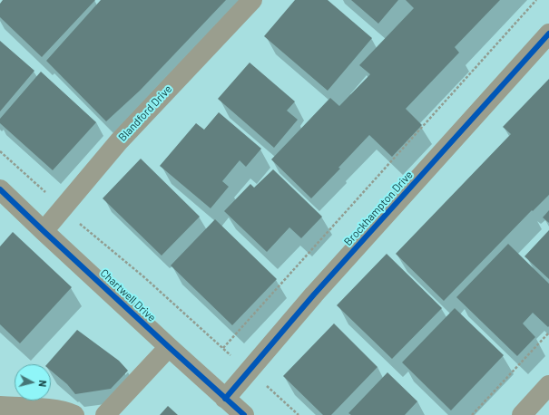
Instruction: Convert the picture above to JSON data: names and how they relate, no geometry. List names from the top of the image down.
{
  "streets": {
    "street": ["Blandford Drive", "Brockhampton Drive", "Chartwell Drive"]
  },
  "crossings": [
    ["Blandford Drive", "Chartwell Drive"],
    ["Brockhampton Drive", "Chartwell Drive"]
  ],
  "north": "right"
}
